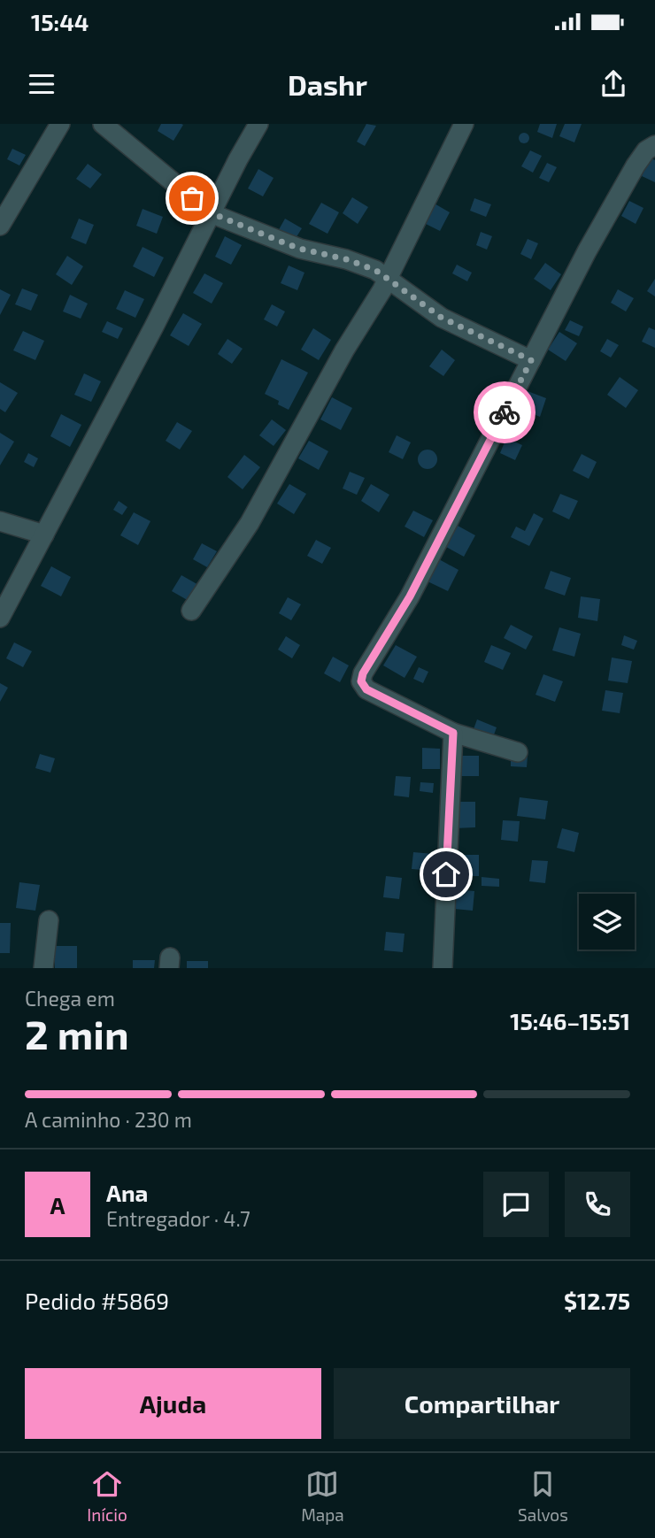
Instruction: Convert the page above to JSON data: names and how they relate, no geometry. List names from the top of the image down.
{
  "page": {
    "status": "15:44",
    "header": "Dashr",
    "heading": ["2 min", "Chega em", "15:46–15:51"],
    "panel": [
      "Ana",
      "Entregador · 4.7",
      "Pedido #5869",
      "$12.75"
    ],
    "bar": "A caminho · 230 m",
    "round": "A",
    "buttons": ["Ajuda", "Compartilhar"],
    "tabs": ["Início", "Mapa", "Salvos"]
  }
}
